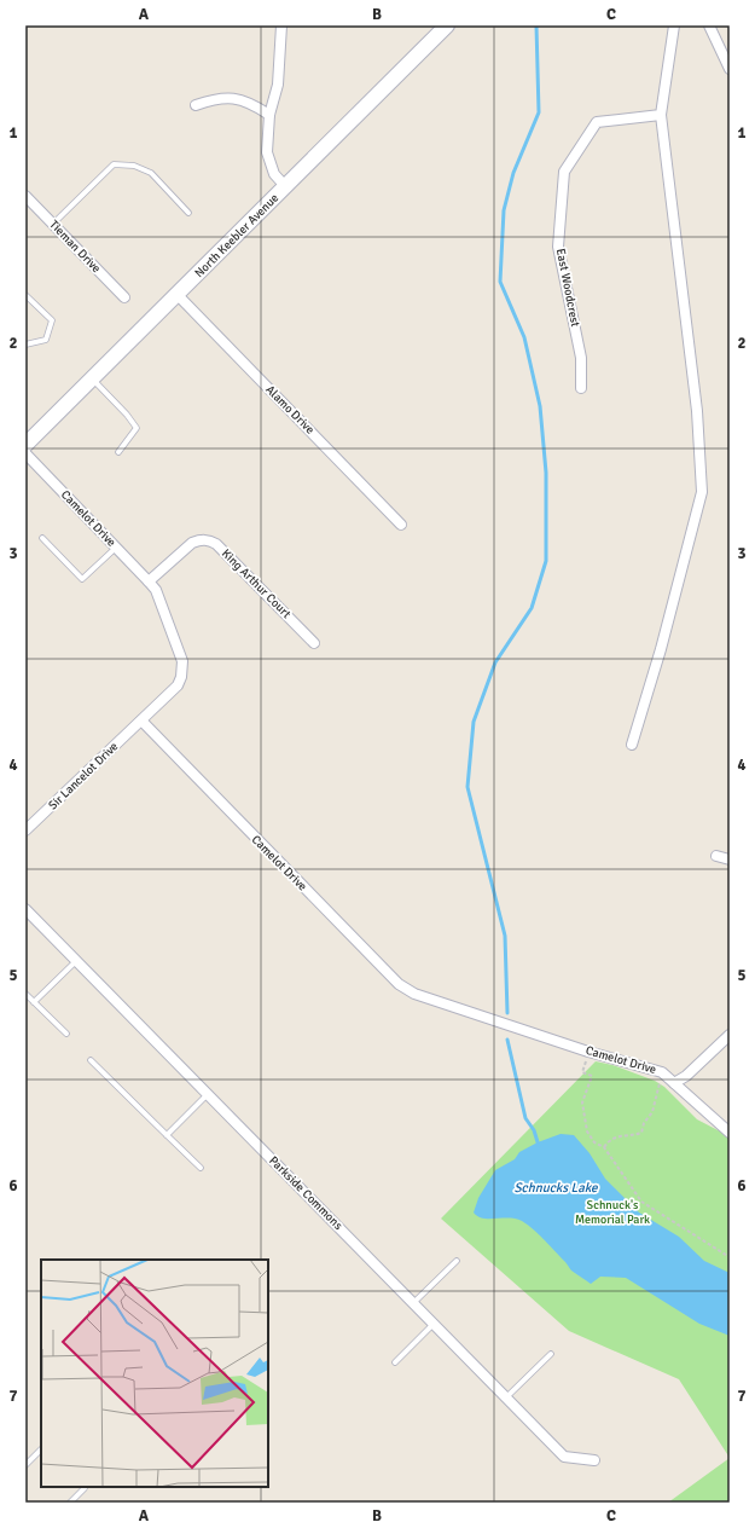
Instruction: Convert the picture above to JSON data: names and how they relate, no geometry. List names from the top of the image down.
{
  "streets": {
    "street": [
      "North Keebler Avenue",
      "Tieman Drive",
      "East Woodcrest",
      "Alamo Drive",
      "Camelot Drive",
      "King Arthur Court",
      "Sir Lancelot Drive",
      "Parkside Commons"
    ]
  },
  "crossings": [
    ["North Keebler Avenue", "Alamo Drive"],
    ["Camelot Drive", "King Arthur Court"],
    ["Camelot Drive", "Sir Lancelot Drive"]
  ],
  "water": ["Schnucks Lake"],
  "parks": ["Schnuck's Memorial Park"],
  "grid": {
    "columns": ["A", "B", "C"],
    "rows": [
      "1",
      "2",
      "3",
      "4",
      "5",
      "6",
      "7"
    ]
  }
}
